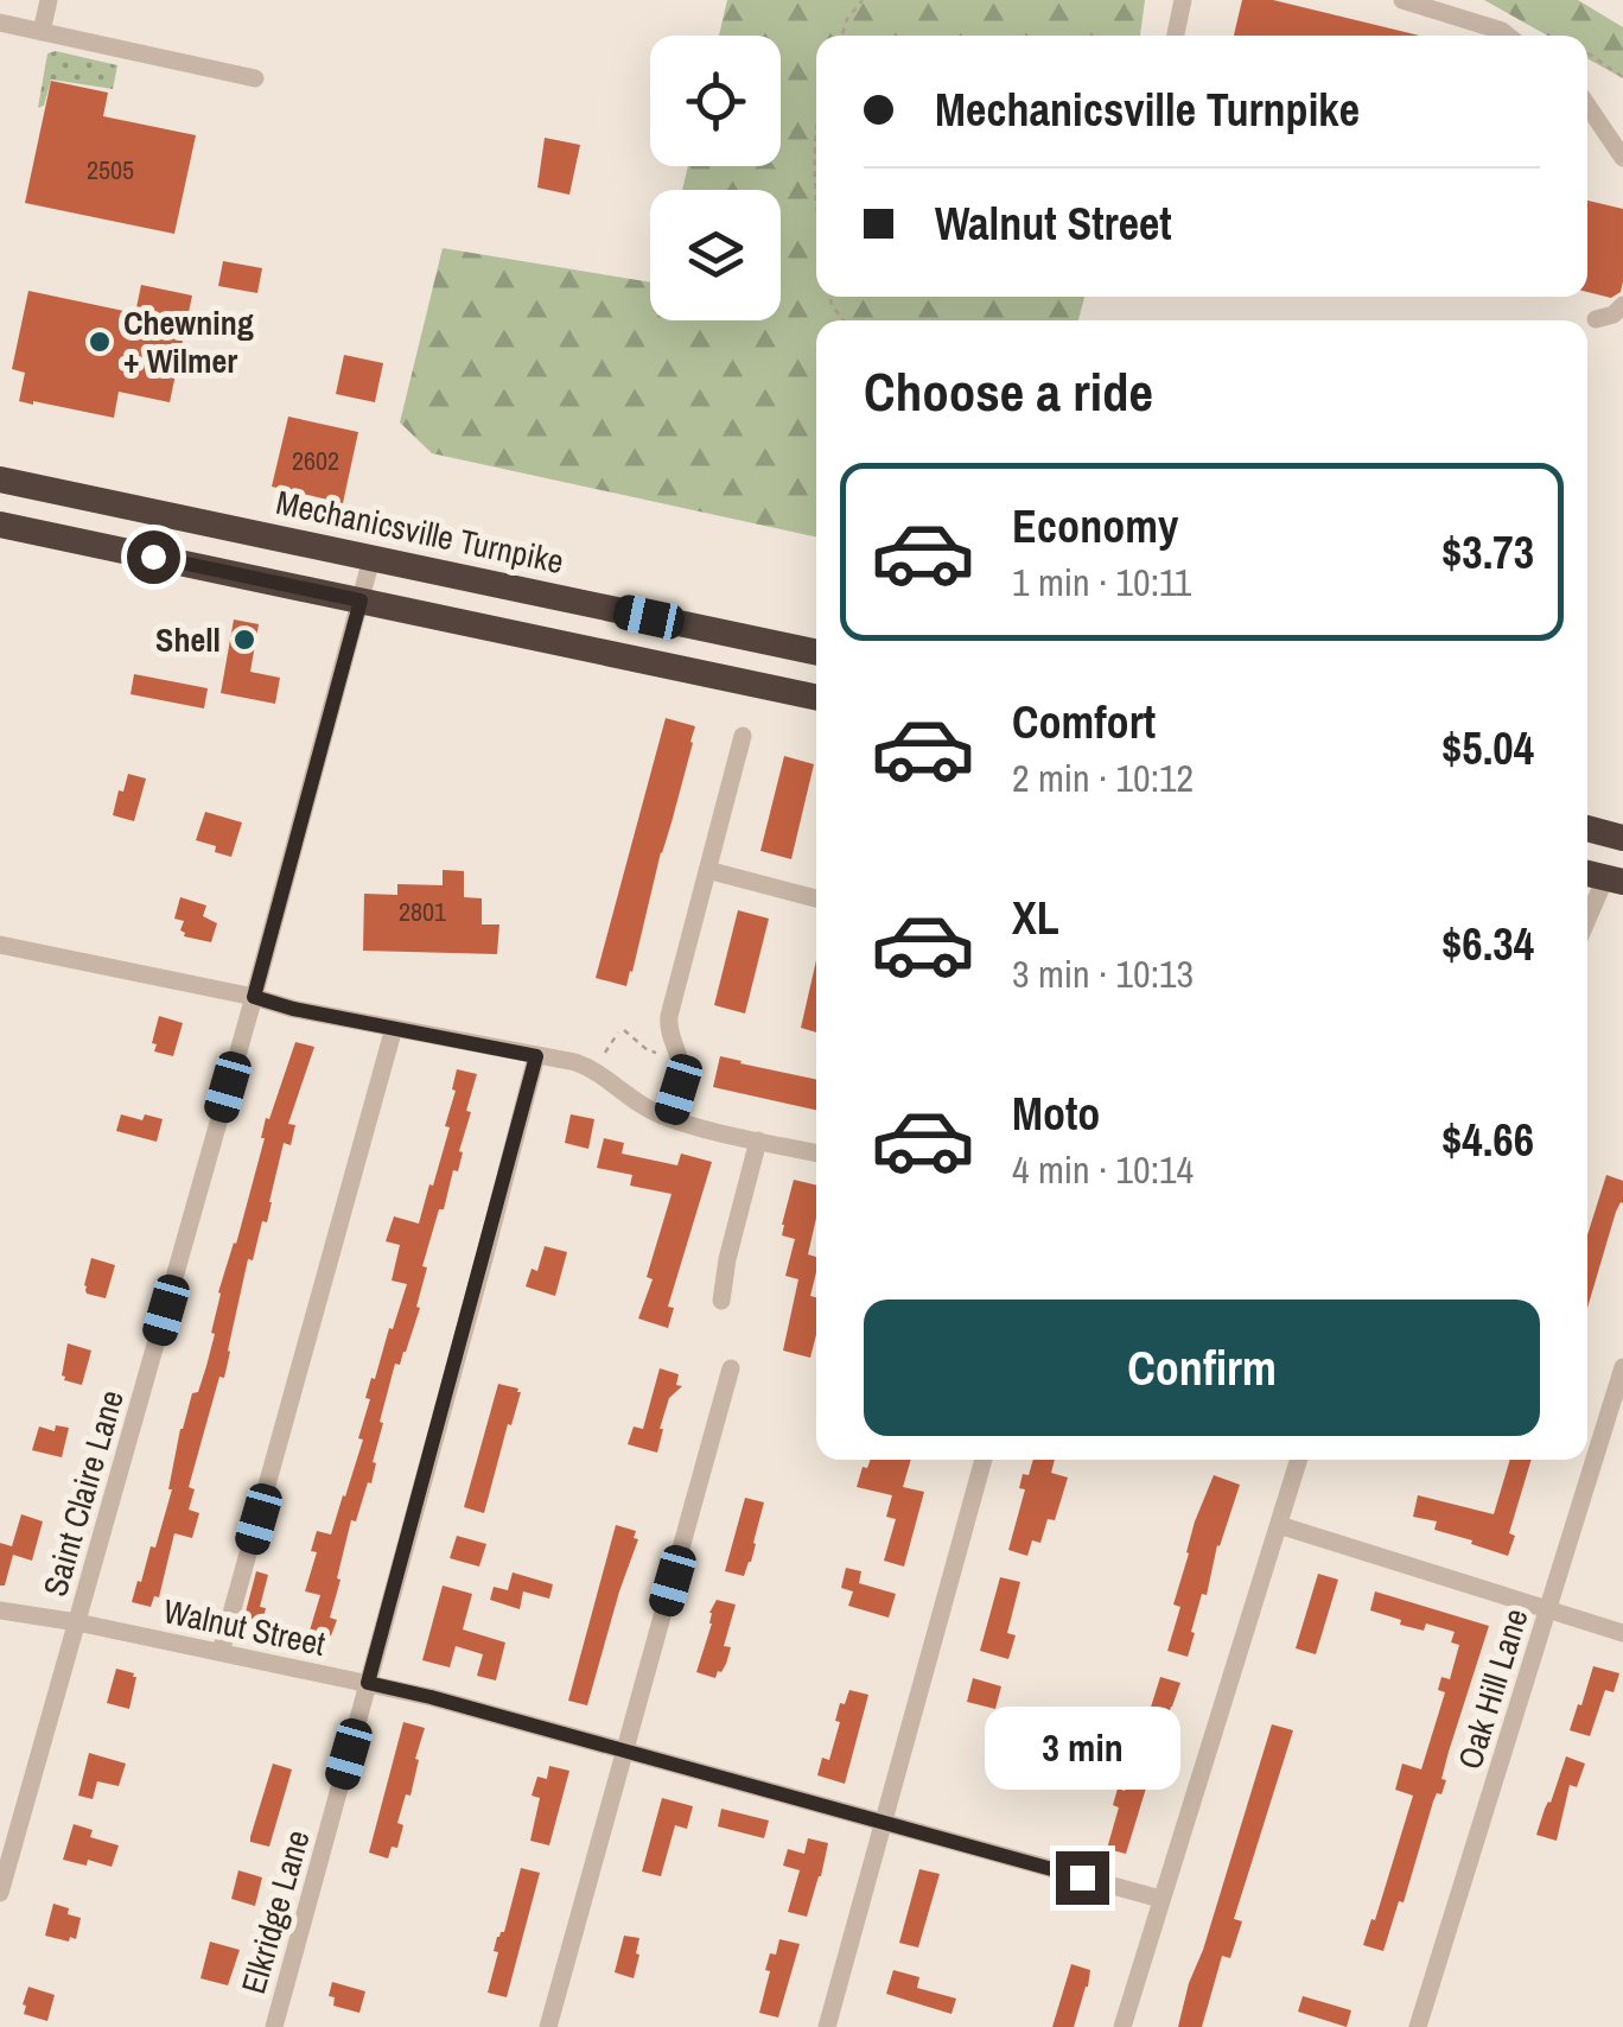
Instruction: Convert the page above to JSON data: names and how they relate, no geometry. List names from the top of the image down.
{
  "streets": {
    "highway": ["Mechanicsville Turnpike"],
    "street": [
      "Saint Claire Lane",
      "Walnut Street",
      "Oak Hill Lane",
      "Elkridge Lane"
    ]
  },
  "crossings": [
    ["Mechanicsville Turnpike", "Saint Claire Lane"],
    ["Saint Claire Lane", "Walnut Street"],
    ["Walnut Street", "Elkridge Lane"]
  ],
  "places": ["Chewning + Wilmer", "Shell"],
  "house_numbers": ["2505", "2602", "2801"],
  "page": {
    "banner": ["Mechanicsville Turnpike", "Walnut Street"],
    "heading": "Choose a ride",
    "list": [
      {
        "name": "Economy",
        "note": "1 min · 10:11",
        "value": "$3.73"
      },
      {
        "name": "Comfort",
        "note": "2 min · 10:12",
        "value": "$5.04"
      },
      {
        "name": "XL",
        "note": "3 min · 10:13",
        "value": "$6.34"
      },
      {
        "name": "Moto",
        "note": "4 min · 10:14",
        "value": "$4.66"
      }
    ],
    "buttons": "Confirm",
    "bubble": "3 min"
  }
}
